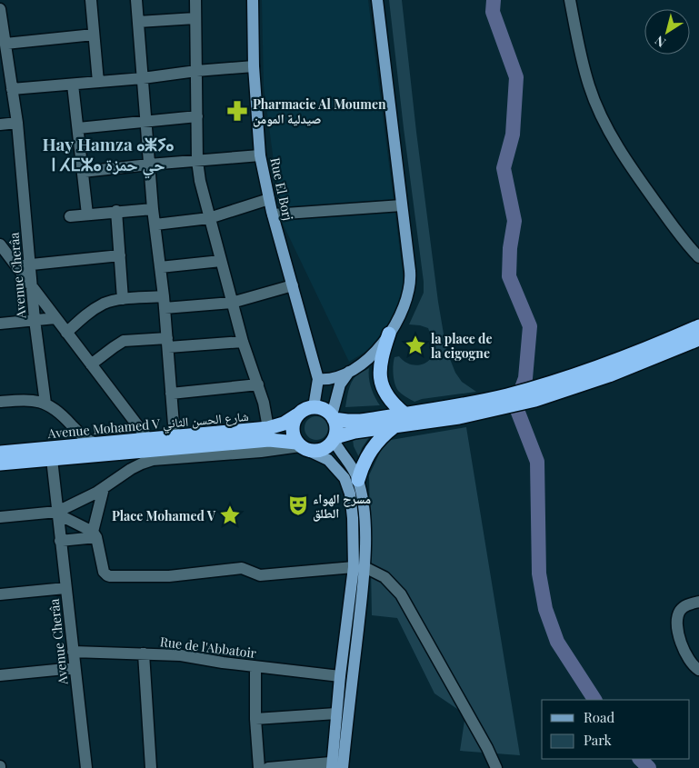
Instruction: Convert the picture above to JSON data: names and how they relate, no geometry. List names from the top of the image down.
{
  "streets": {
    "highway": ["Avenue Mohamed V شارع الحسن الثاني"],
    "main road": ["Rue El Borj"],
    "street": ["Avenue Cherâa", "Rue de l'Abbatoir"]
  },
  "crossings": [
    ["Avenue Cherâa", "Avenue Mohamed V شارع الحسن الثاني"],
    ["Avenue Cherâa", "Rue de l'Abbatoir"]
  ],
  "districts": ["Hay Hamza ⴰⵥⵢⴰ ⵏ ⵃⵎⵣⴰ حي حمزة"],
  "places": {
    "pharmacy": ["Pharmacie Al Moumen صيدلية المومن"],
    "place": ["la place de la cigogne", "Place Mohamed V"],
    "theatre": ["مسرح الهواء الطلق"]
  },
  "legend": ["Road", "Park"],
  "north": "bottom left"
}
